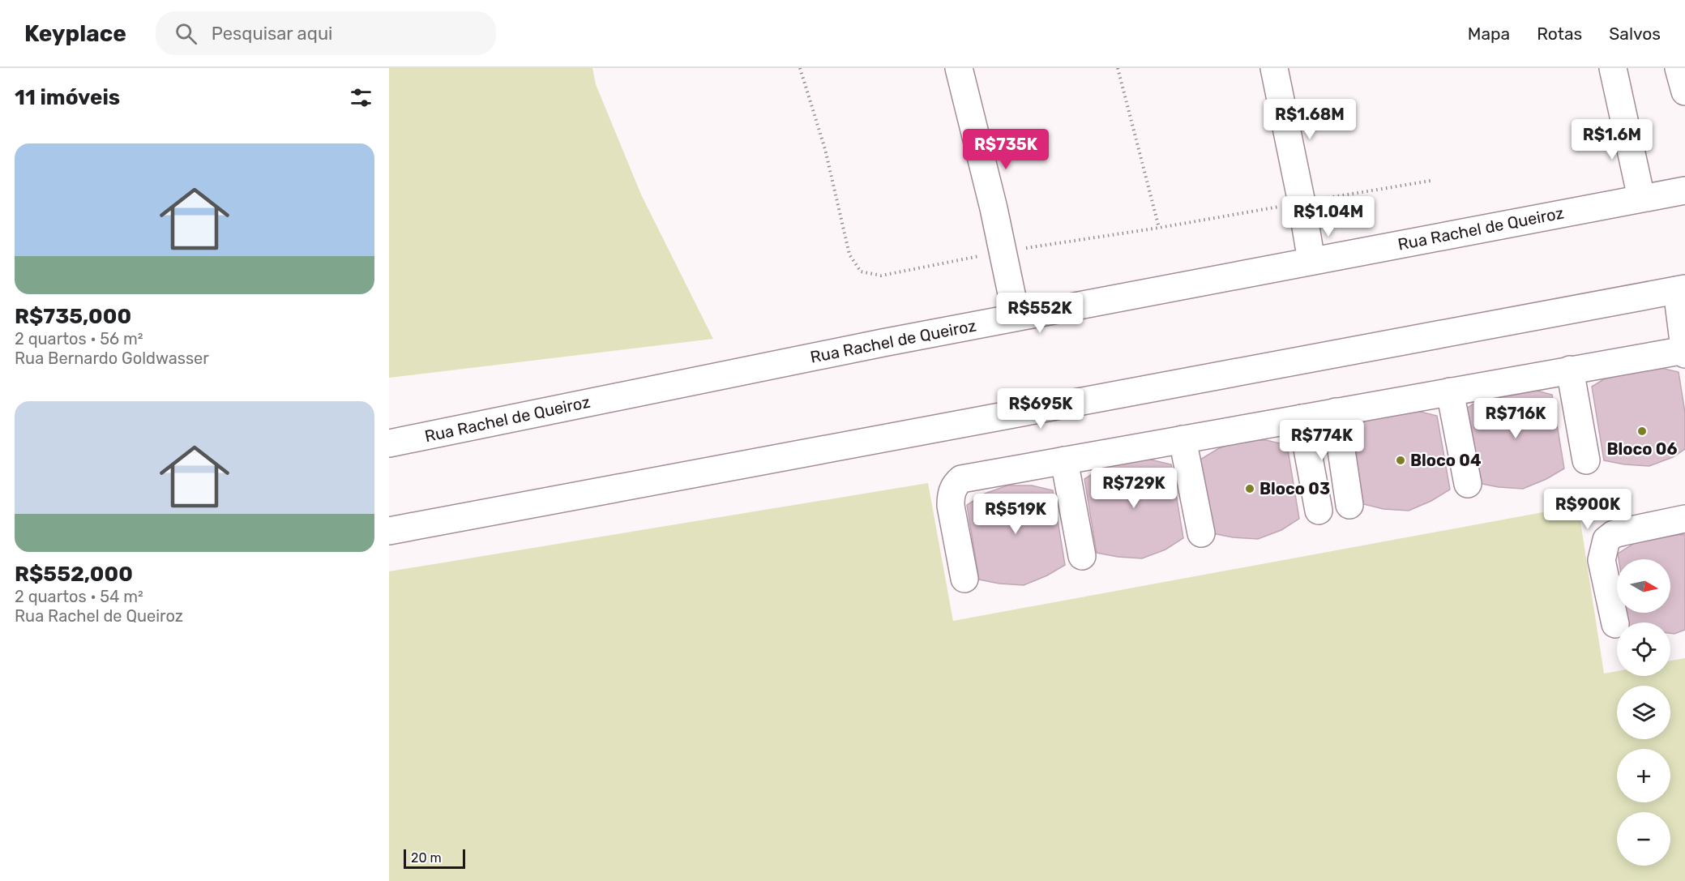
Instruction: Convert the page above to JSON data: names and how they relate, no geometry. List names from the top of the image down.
{
  "streets": {
    "street": ["Rua Rachel de Queiroz"]
  },
  "places": ["Bloco 06", "Bloco 04", "Bloco 03"],
  "scale_bar": "20 m",
  "north": "right",
  "page": {
    "header": "Keyplace",
    "search": "Pesquisar aqui",
    "nav": ["Mapa", "Rotas", "Salvos"],
    "heading": "11 imóveis",
    "price": [
      "R$1.68M",
      "R$1.6M",
      "R$735K",
      "R$1.04M",
      "R$552K",
      "R$695K",
      "R$716K",
      "R$774K",
      "R$729K",
      "R$900K",
      "R$519K"
    ],
    "list": [
      {
        "name": "R$735,000",
        "note": "2 quartos · 56 m² · Rua Bernardo Goldwasser"
      },
      {
        "name": "R$552,000",
        "note": "2 quartos · 54 m² · Rua Rachel de Queiroz"
      }
    ],
    "map_buttons": ["+", "−"],
    "scale": "20 m"
  }
}
